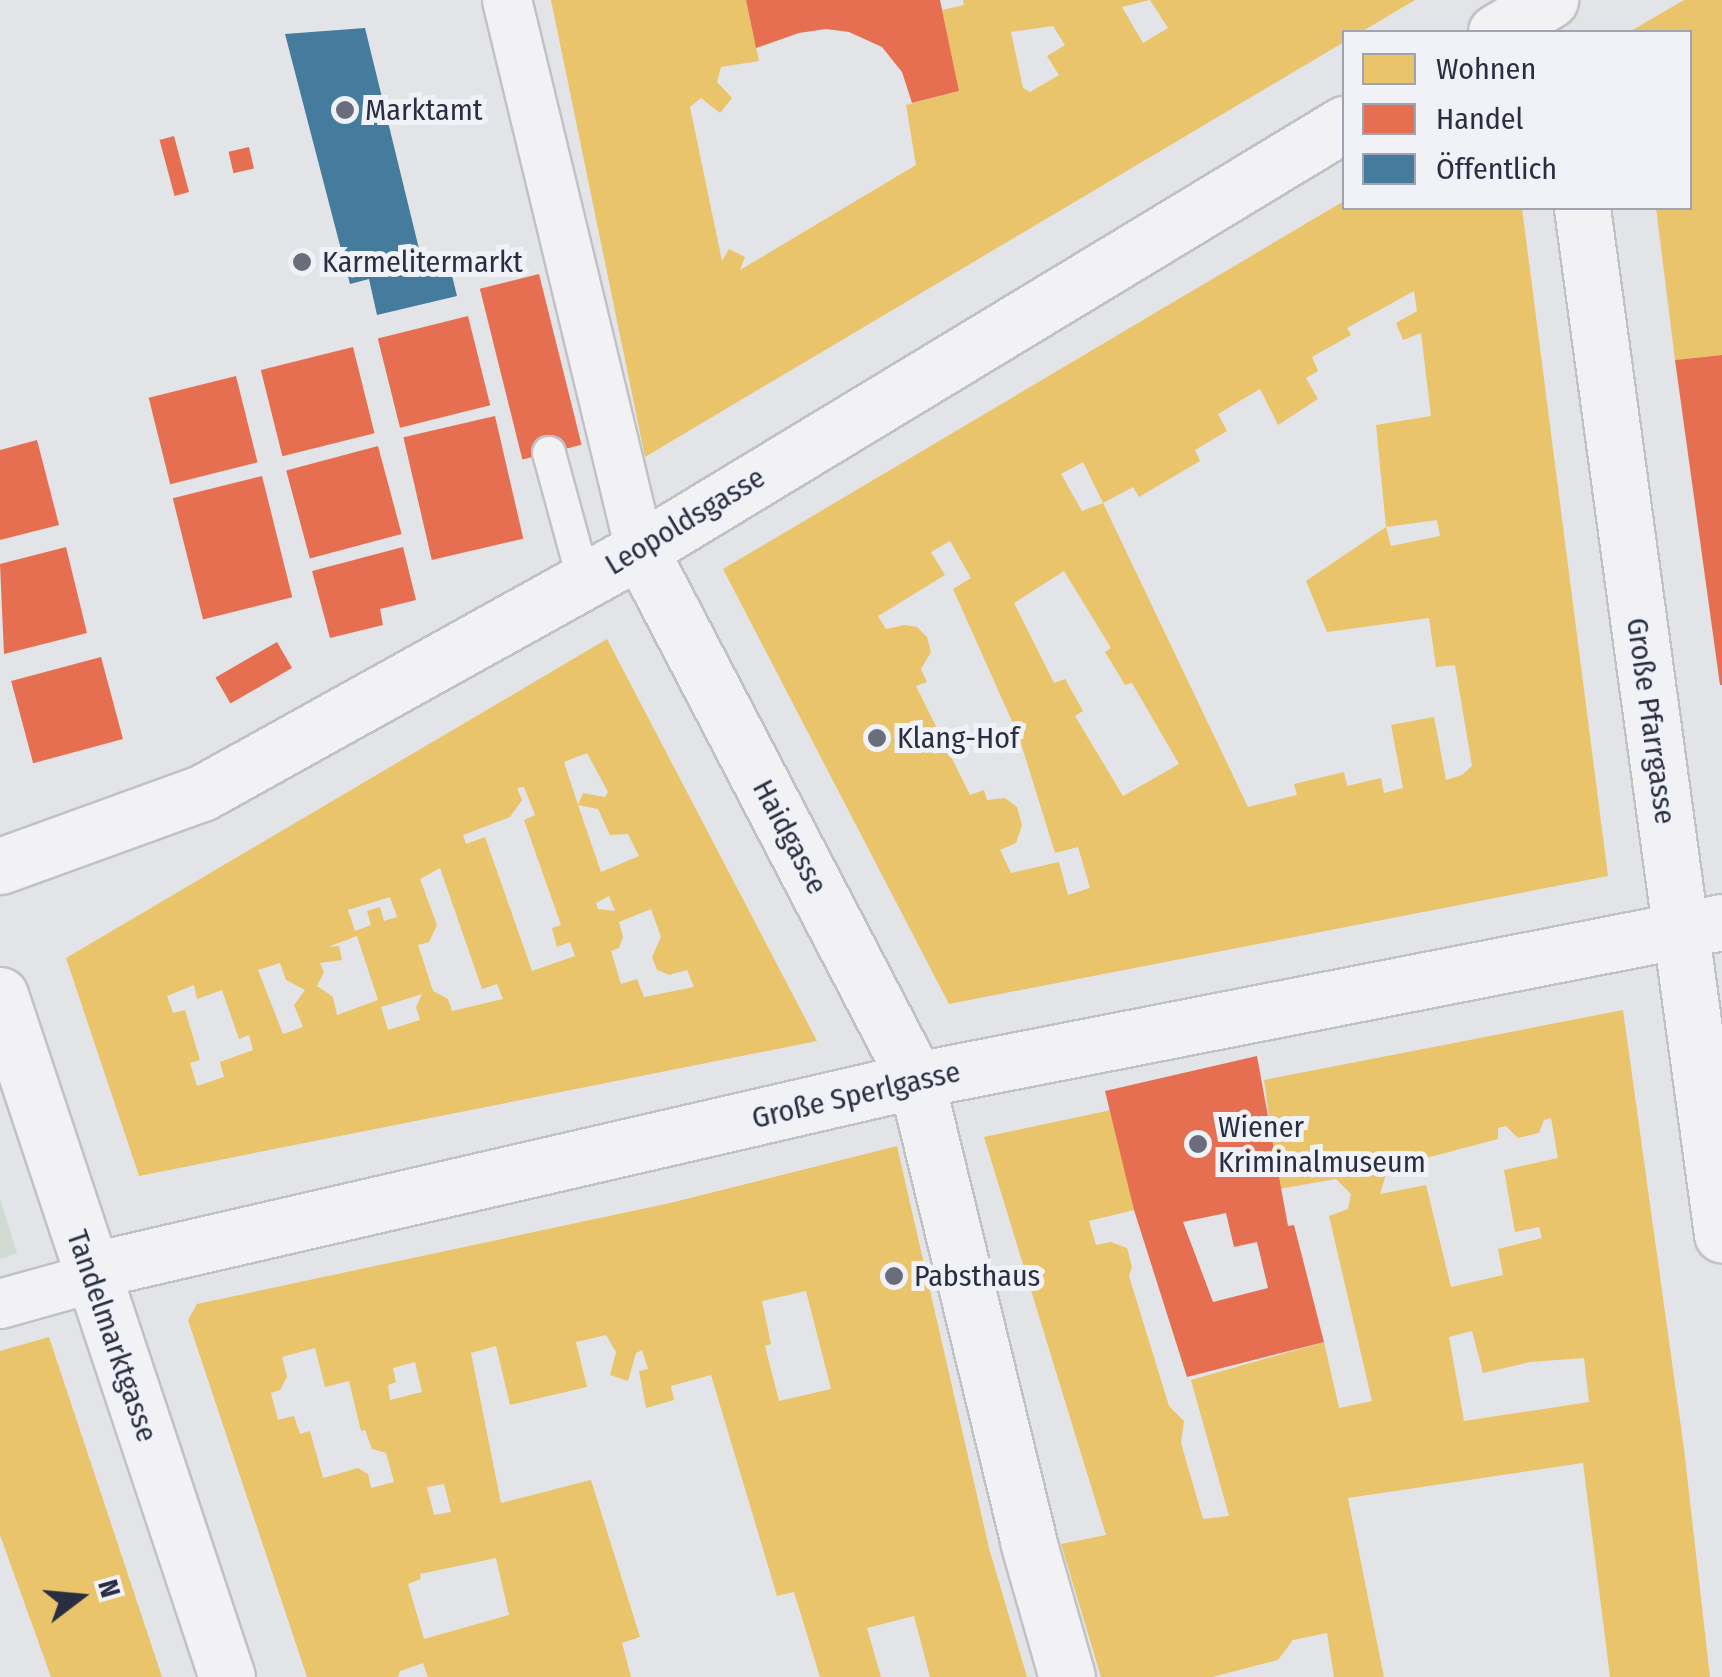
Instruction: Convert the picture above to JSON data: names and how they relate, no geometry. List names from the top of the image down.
{
  "streets": {
    "street": [
      "Leopoldsgasse",
      "Große Pfarrgasse",
      "Haidgasse",
      "Große Sperlgasse",
      "Tandelmarktgasse"
    ]
  },
  "crossings": [
    ["Leopoldsgasse", "Haidgasse"],
    ["Große Pfarrgasse", "Große Sperlgasse"],
    ["Haidgasse", "Große Sperlgasse"],
    ["Große Sperlgasse", "Tandelmarktgasse"]
  ],
  "places": [
    "Marktamt",
    "Karmelitermarkt",
    "Klang-Hof",
    "Wiener Kriminalmuseum",
    "Pabsthaus"
  ],
  "legend": ["Wohnen", "Handel", "Öffentlich"],
  "north": "right"
}
